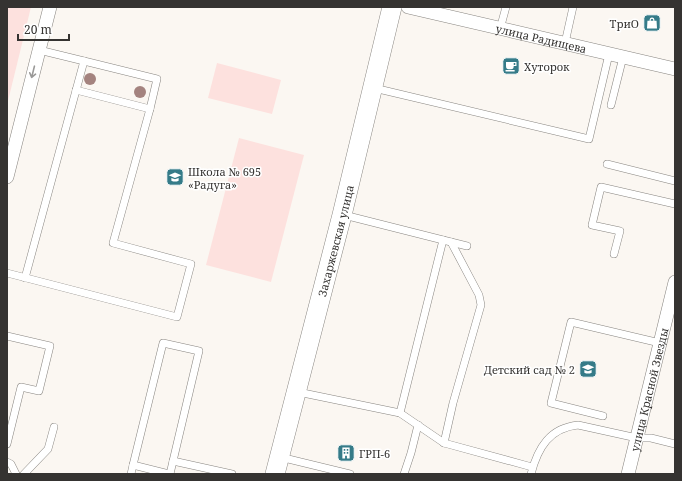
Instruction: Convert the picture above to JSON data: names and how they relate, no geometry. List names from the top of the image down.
{
  "streets": {
    "street": ["улица Радищева", "Захаржевская улица", "улица Красной Звезды"]
  },
  "places": {
    "shop": ["ТриО"],
    "cafe": ["Хуторок"],
    "school or university": ["Школа № 695 «Радуга»", "Детский сад № 2"],
    "building": ["ГРП-6"]
  },
  "scale_bar": "20 m"
}
